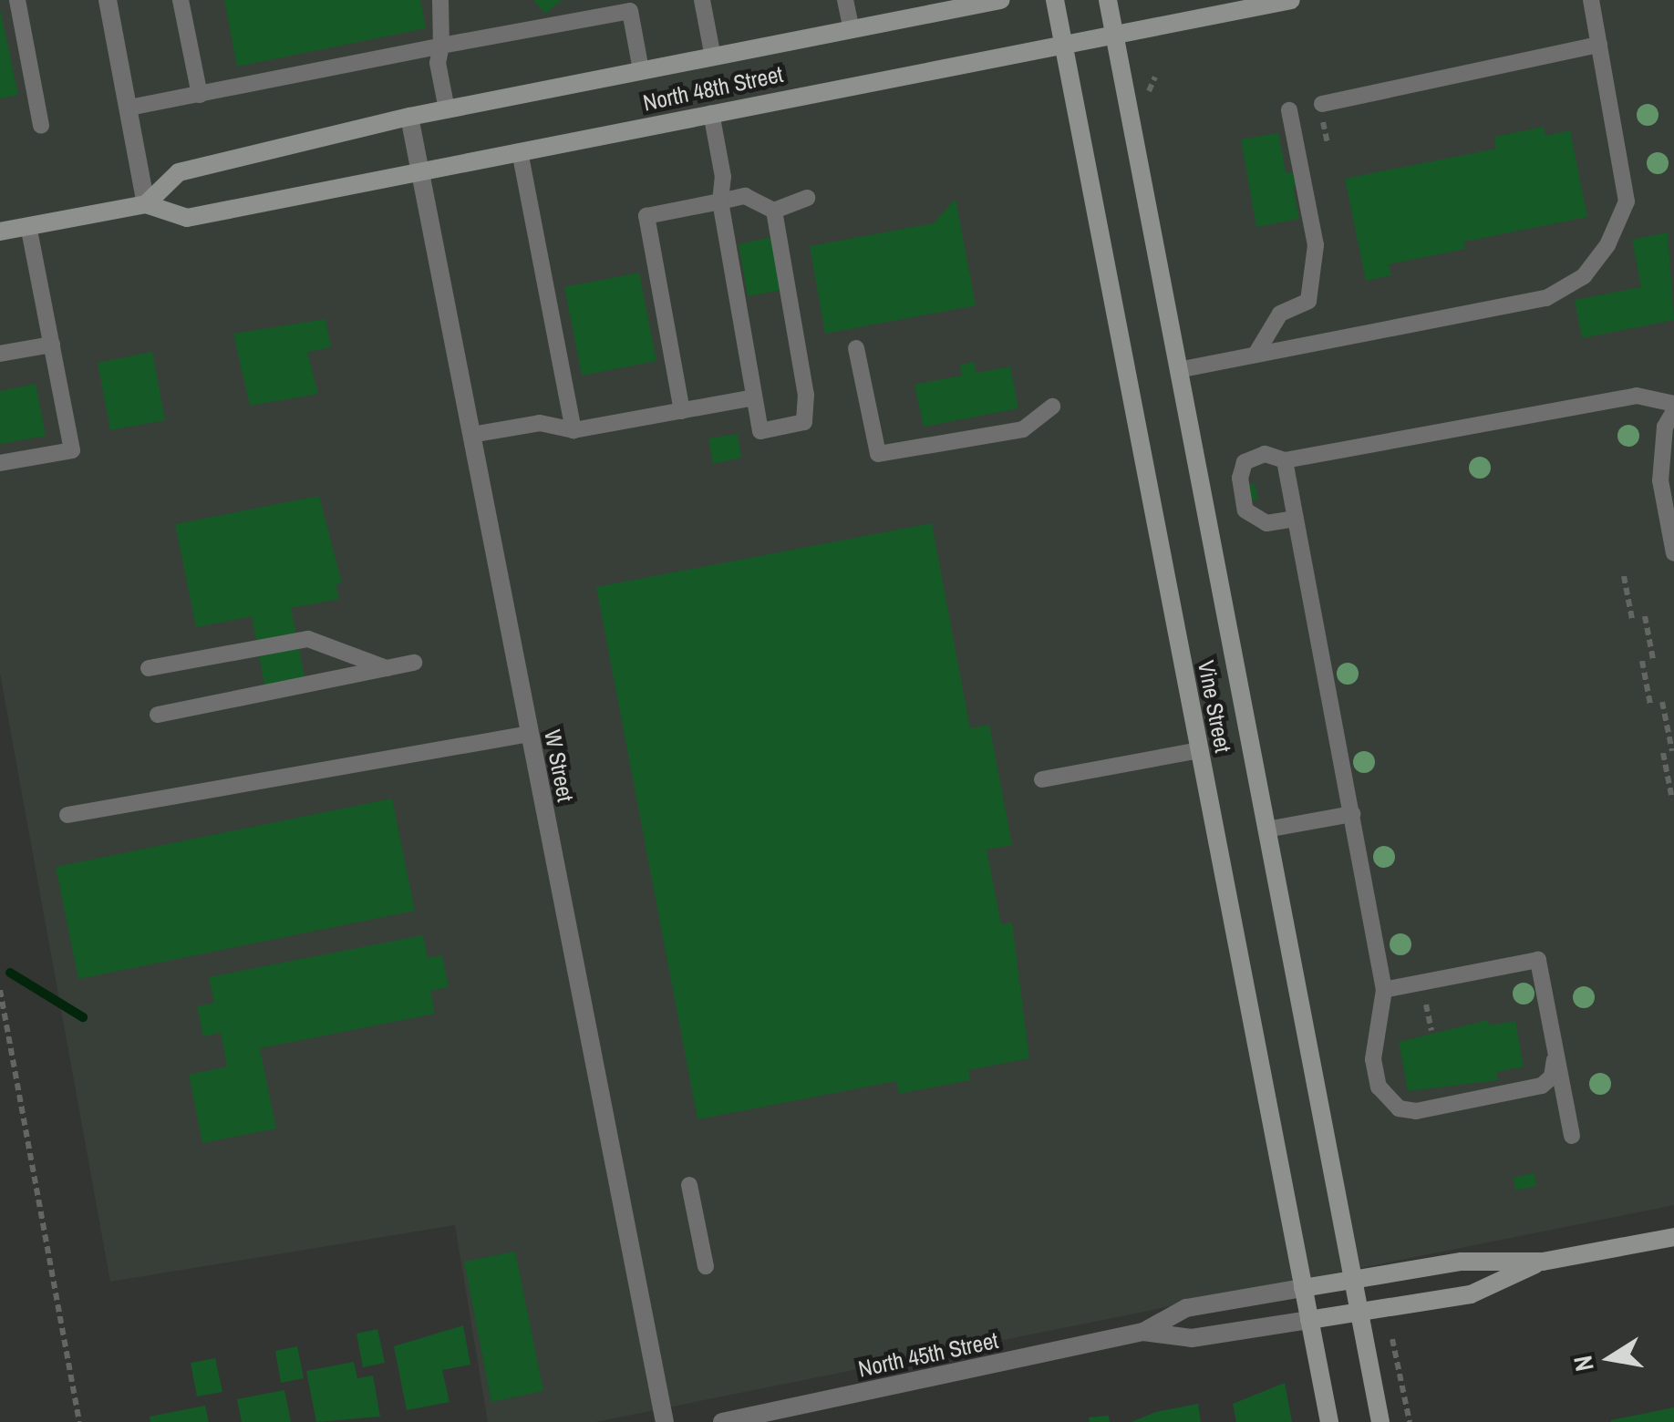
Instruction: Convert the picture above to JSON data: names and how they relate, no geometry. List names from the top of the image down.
{
  "streets": {
    "main road": ["North 48th Street", "Vine Street", "North 45th Street"],
    "street": ["W Street"]
  },
  "crossings": [
    ["North 48th Street", "Vine Street"],
    ["North 48th Street", "W Street"],
    ["Vine Street", "North 45th Street"]
  ],
  "north": "left"
}
